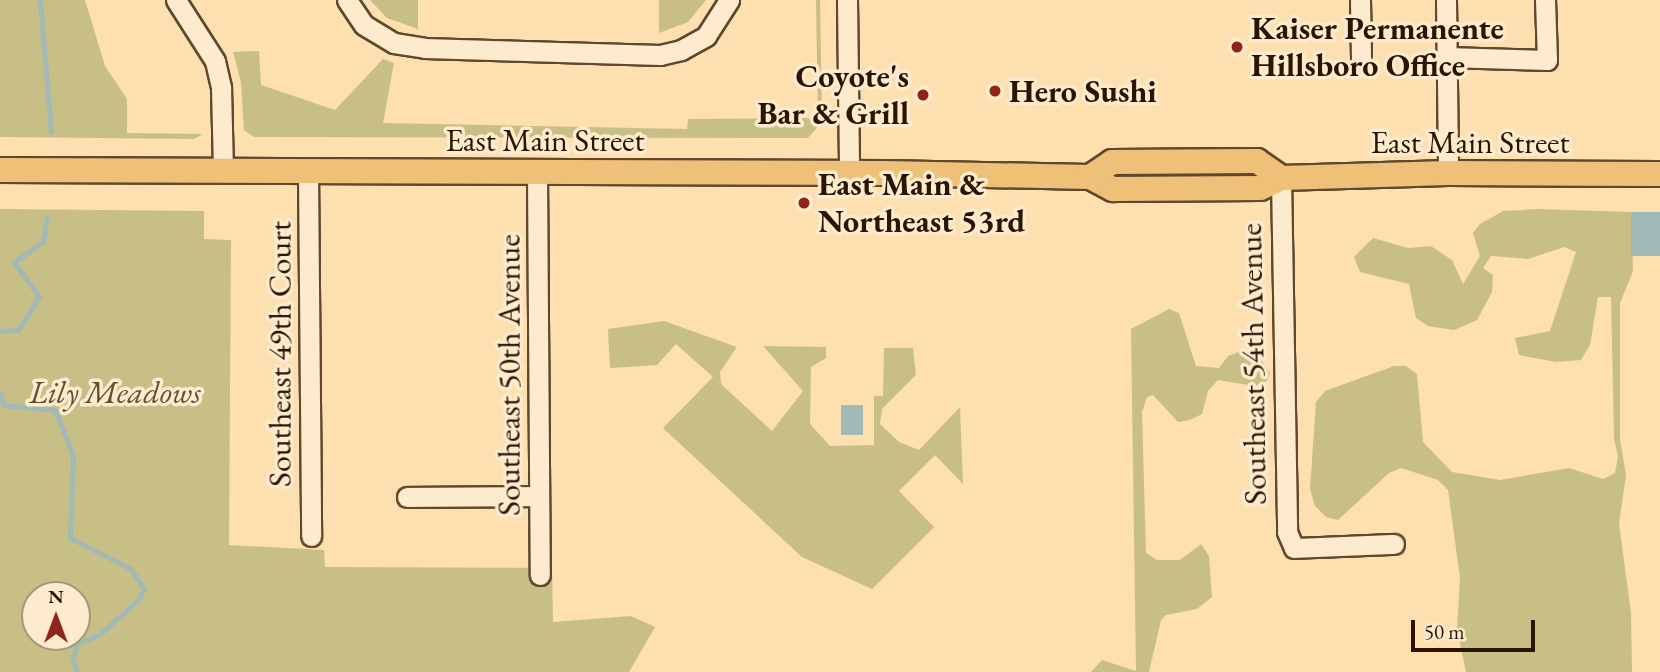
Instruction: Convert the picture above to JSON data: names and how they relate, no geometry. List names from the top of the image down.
{
  "streets": {
    "main road": ["East Main Street"],
    "street": ["Southeast 49th Court", "Southeast 54th Avenue", "Southeast 50th Avenue"]
  },
  "crossings": [
    ["East Main Street", "Southeast 49th Court"],
    ["East Main Street", "Southeast 54th Avenue"],
    ["East Main Street", "Southeast 50th Avenue"]
  ],
  "parks": ["Lily Meadows"],
  "places": [
    "Kaiser Permanente Hillsboro Office",
    "Hero Sushi",
    "Coyote's Bar & Grill",
    "East Main & Northeast 53rd"
  ],
  "scale_bar": "50 m",
  "north": "top"
}
